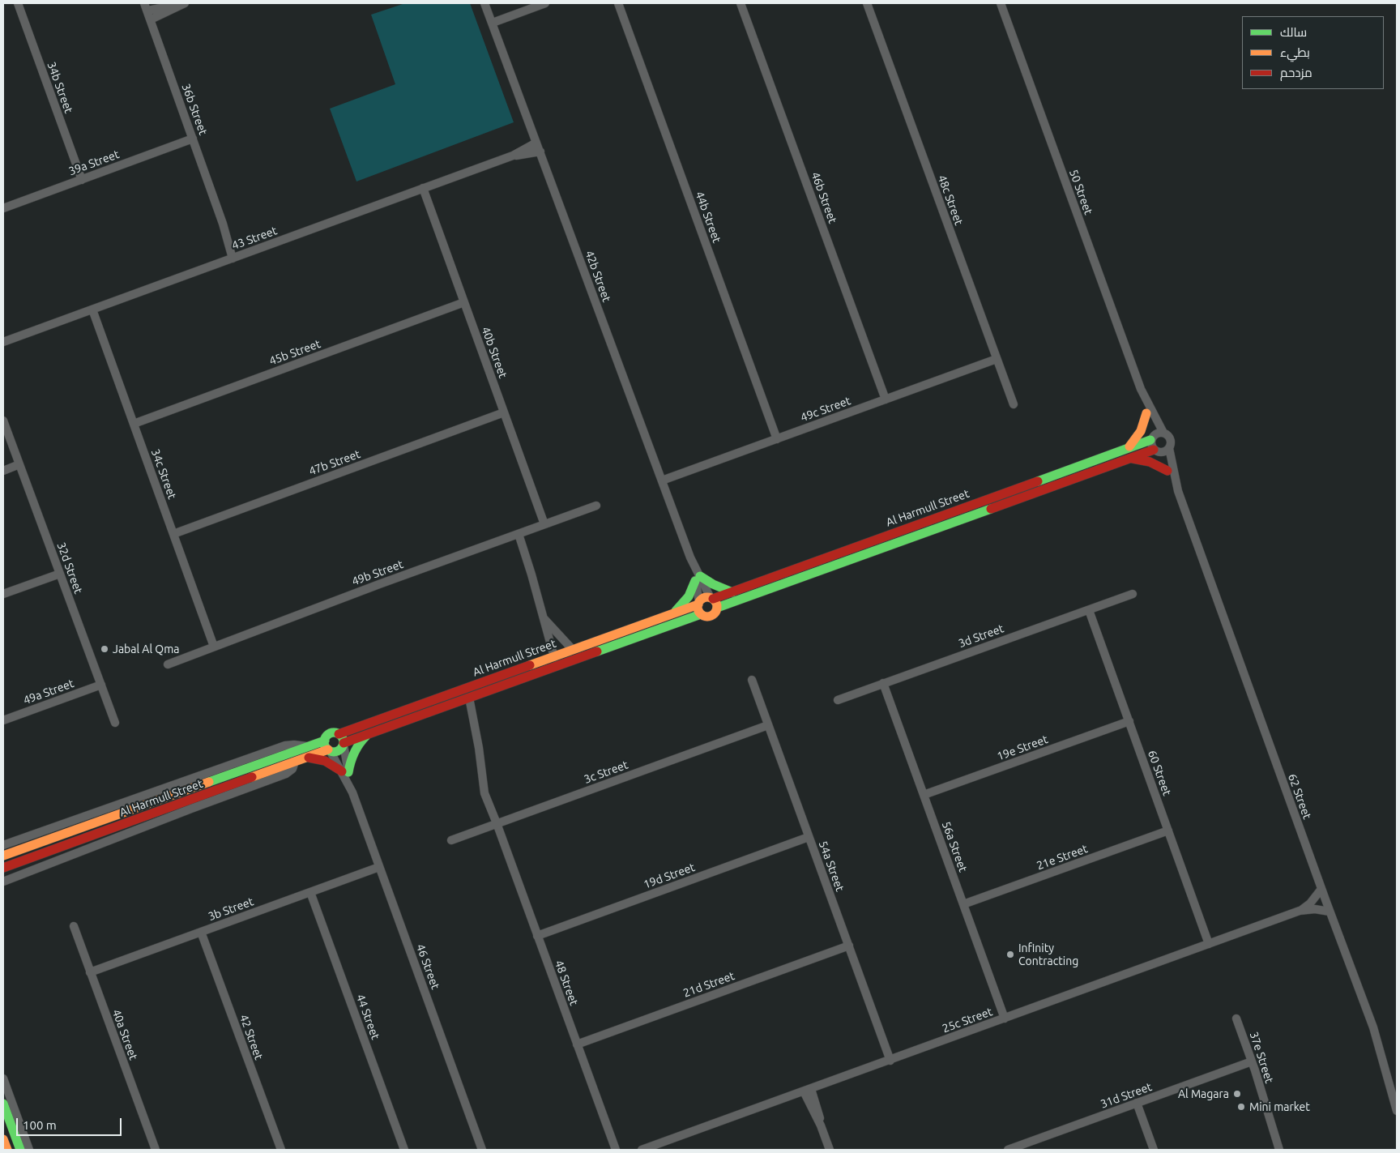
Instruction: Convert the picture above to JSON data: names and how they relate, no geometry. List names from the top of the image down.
{
  "streets": {
    "street": [
      "34b Street",
      "36b Street",
      "39a Street",
      "50 Street",
      "46b Street",
      "48c Street",
      "44b Street",
      "43 Street",
      "42b Street",
      "45b Street",
      "40b Street",
      "49c Street",
      "47b Street",
      "34c Street",
      "Al Harmull Street",
      "32d Street",
      "49b Street",
      "3d Street",
      "49a Street",
      "19e Street",
      "3c Street",
      "60 Street",
      "62 Street",
      "56a Street",
      "21e Street",
      "54a Street",
      "19d Street",
      "3b Street",
      "46 Street",
      "48 Street",
      "21d Street",
      "44 Street",
      "25c Street",
      "40a Street",
      "42 Street",
      "37e Street",
      "31d Street"
    ]
  },
  "crossings": [
    ["34b Street", "39a Street"],
    ["36b Street", "39a Street"],
    ["36b Street", "43 Street"],
    ["50 Street", "Al Harmull Street"],
    ["50 Street", "62 Street"],
    ["46b Street", "49c Street"],
    ["48c Street", "49c Street"],
    ["44b Street", "49c Street"],
    ["43 Street", "42b Street"],
    ["43 Street", "40b Street"],
    ["43 Street", "34c Street"],
    ["42b Street", "49c Street"],
    ["42b Street", "Al Harmull Street"],
    ["45b Street", "40b Street"],
    ["45b Street", "34c Street"],
    ["40b Street", "47b Street"],
    ["40b Street", "49b Street"],
    ["47b Street", "34c Street"],
    ["34c Street", "49b Street"],
    ["Al Harmull Street", "62 Street"],
    ["Al Harmull Street", "46 Street"],
    ["Al Harmull Street", "48 Street"],
    ["32d Street", "49a Street"],
    ["3d Street", "60 Street"],
    ["3d Street", "56a Street"],
    ["19e Street", "60 Street"],
    ["19e Street", "56a Street"],
    ["3c Street", "54a Street"],
    ["3c Street", "48 Street"],
    ["60 Street", "21e Street"],
    ["60 Street", "25c Street"],
    ["62 Street", "25c Street"],
    ["56a Street", "21e Street"],
    ["56a Street", "25c Street"],
    ["54a Street", "19d Street"],
    ["54a Street", "21d Street"],
    ["54a Street", "25c Street"],
    ["19d Street", "48 Street"],
    ["3b Street", "46 Street"],
    ["3b Street", "44 Street"],
    ["3b Street", "40a Street"],
    ["3b Street", "42 Street"],
    ["48 Street", "21d Street"],
    ["37e Street", "31d Street"]
  ],
  "places": [
    "Jabal Al Qma",
    "Infinity Contracting",
    "Al Magara",
    "Mini market"
  ],
  "legend": ["سالك", "بطيء", "مزدحم"],
  "scale_bar": "100 m"
}
